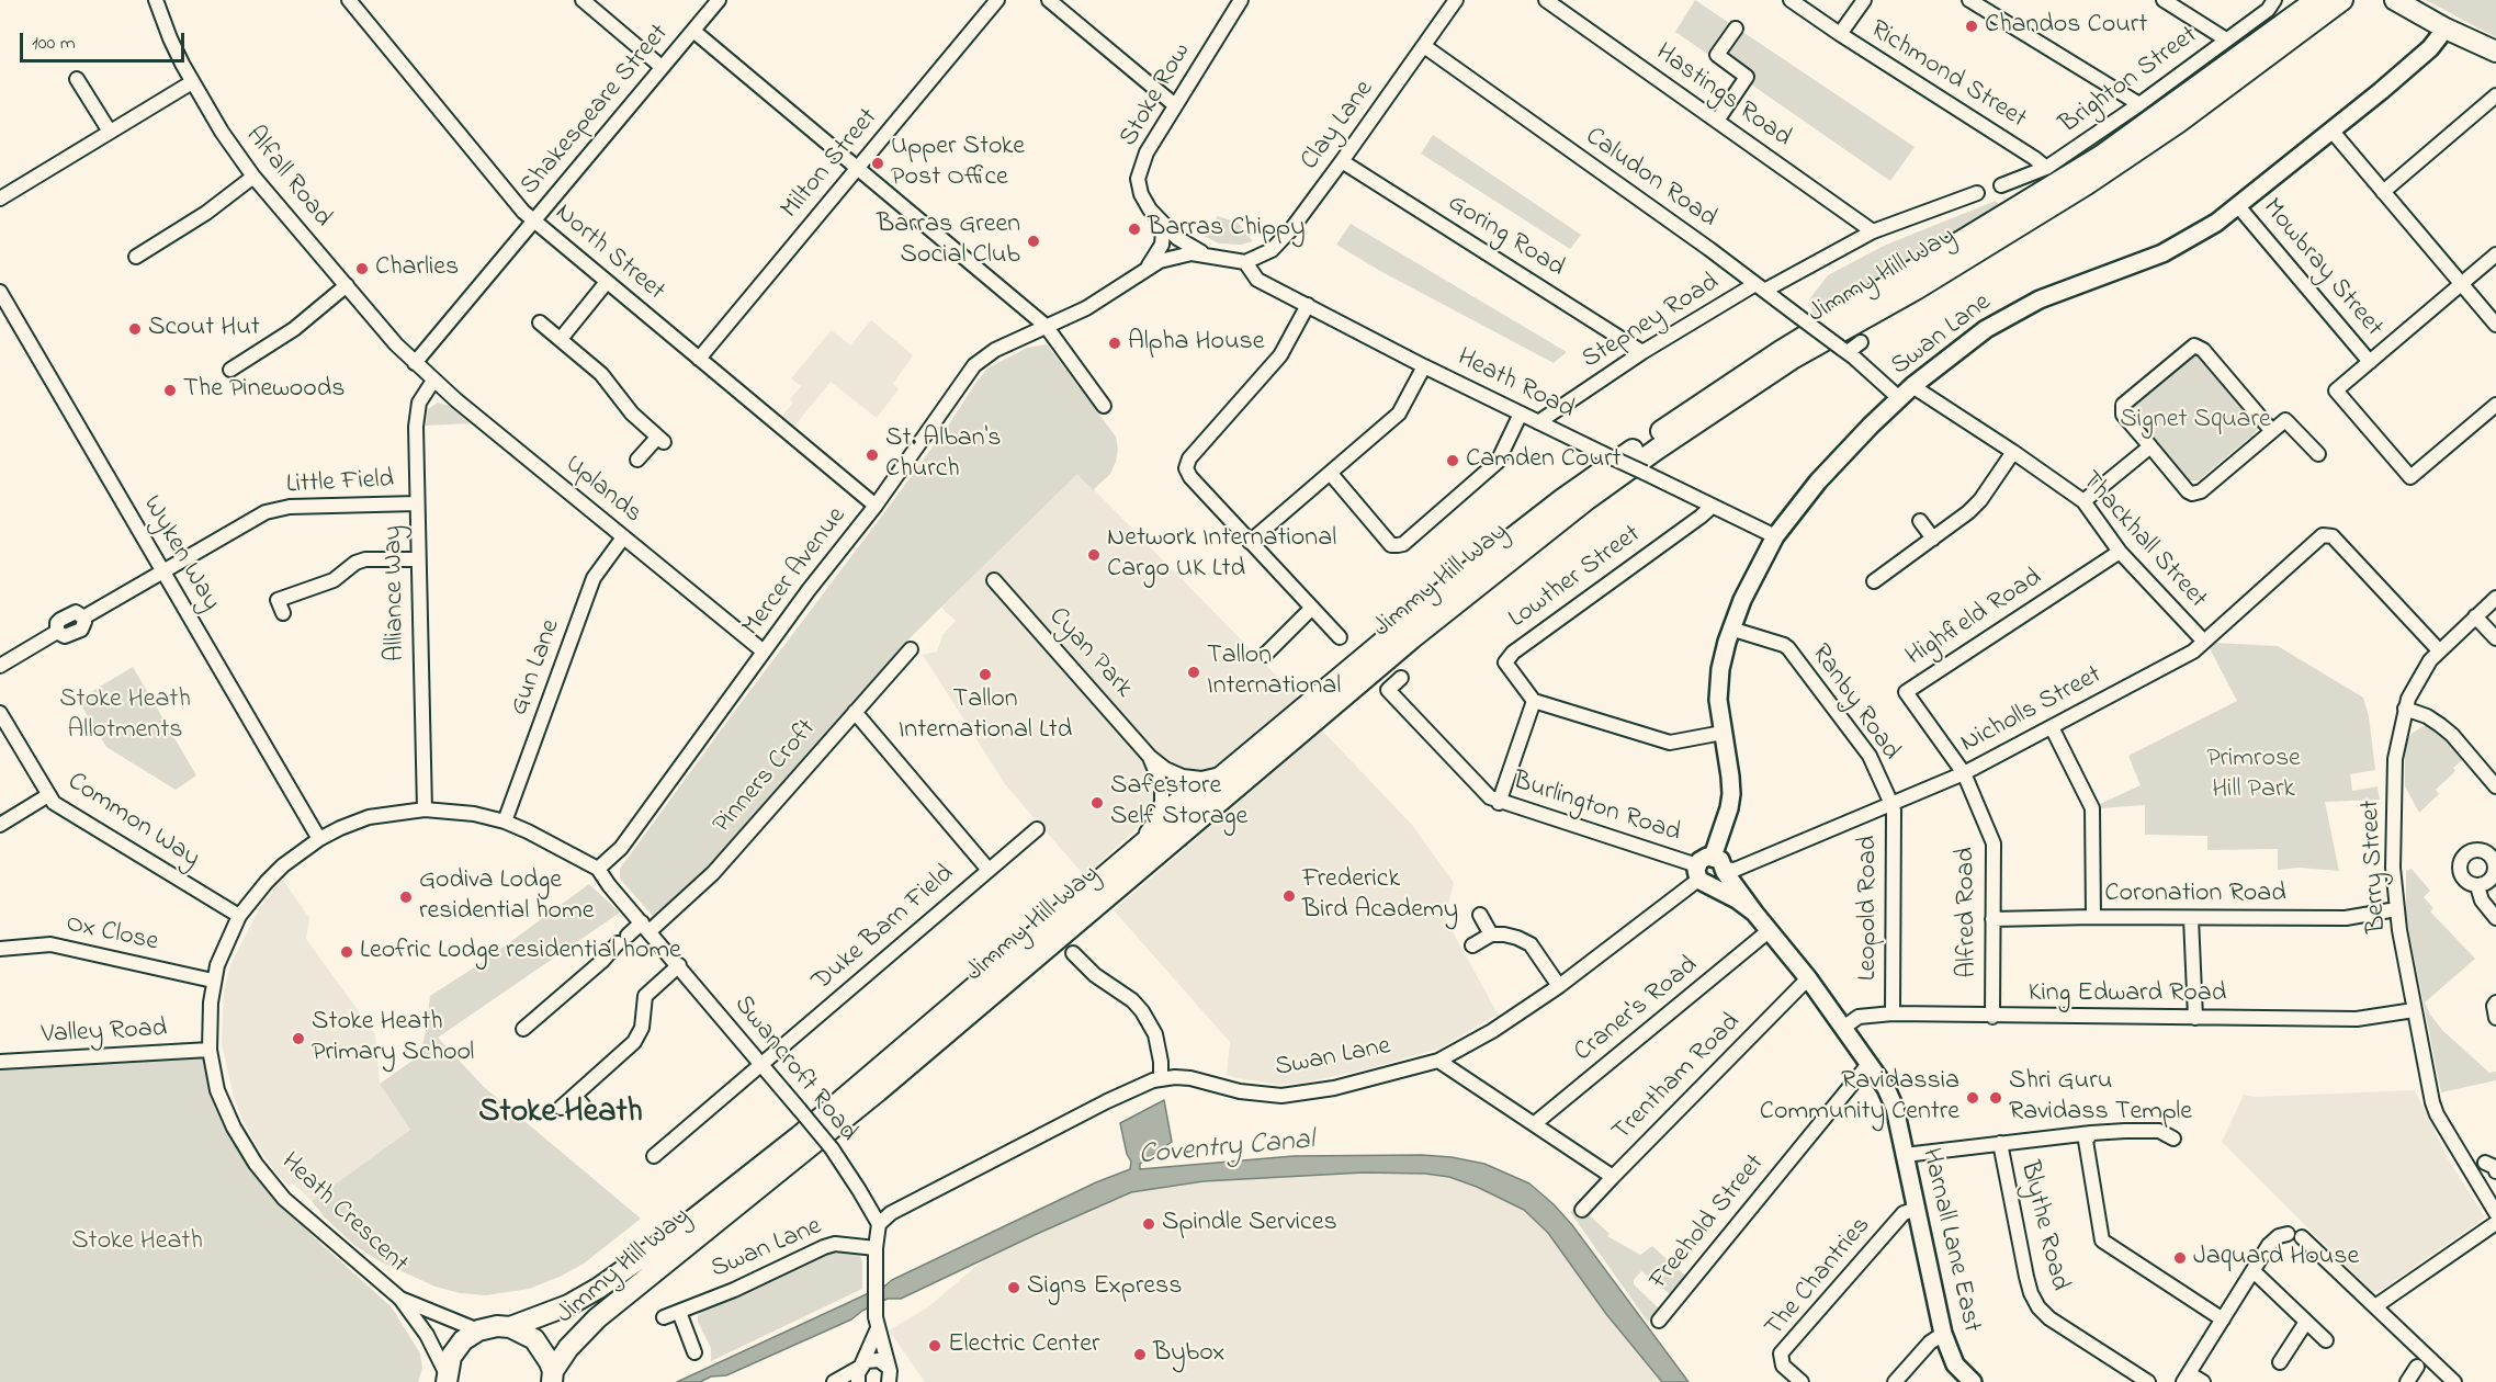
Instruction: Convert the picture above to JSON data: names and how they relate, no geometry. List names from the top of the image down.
{
  "streets": {
    "highway": ["Jimmy Hill Way"],
    "main road": ["Swan Lane", "Harnall Lane East"],
    "street": [
      "Richmond Street",
      "Brighton Street",
      "Stoke Row",
      "Hastings Road",
      "Shakespeare Street",
      "Clay Lane",
      "Milton Street",
      "Alfall Road",
      "Caludon Road",
      "Goring Road",
      "North Street",
      "Mowbray Street",
      "Stepney Road",
      "Heath Road",
      "Little Field",
      "Uplands",
      "Thackhall Street",
      "Wyken Way",
      "Mercer Avenue",
      "Lowther Street",
      "Alliance Way",
      "Highfield Road",
      "Cyan Park",
      "Gun Lane",
      "Ranby Road",
      "Nicholls Street",
      "Pinners Croft",
      "Burlington Road",
      "Common Way",
      "Berry Street",
      "Coronation Road",
      "Leopold Road",
      "Alfred Road",
      "Duke Barn Field",
      "Ox Close",
      "King Edward Road",
      "Craner's Road",
      "Valley Road",
      "Swancroft Road",
      "Trentham Road",
      "Heath Crescent",
      "Freehold Street",
      "Blythe Road",
      "The Chantries"
    ]
  },
  "crossings": [
    ["Richmond Street", "Brighton Street"],
    ["Shakespeare Street", "North Street"],
    ["Clay Lane", "Caludon Road"],
    ["Clay Lane", "Goring Road"],
    ["Clay Lane", "Heath Road"],
    ["Milton Street", "North Street"],
    ["Alfall Road", "Uplands"],
    ["Caludon Road", "Stepney Road"],
    ["Caludon Road", "Swan Lane"],
    ["Goring Road", "Stepney Road"],
    ["North Street", "Mercer Avenue"],
    ["Mowbray Street", "Swan Lane"],
    ["Jimmy Hill Way", "Cyan Park"],
    ["Jimmy Hill Way", "Heath Crescent"],
    ["Stepney Road", "Heath Road"],
    ["Swan Lane", "Heath Road"],
    ["Swan Lane", "Thackhall Street"],
    ["Swan Lane", "Ranby Road"],
    ["Swan Lane", "Nicholls Street"],
    ["Swan Lane", "Burlington Road"],
    ["Swan Lane", "Swancroft Road"],
    ["Swan Lane", "Harnall Lane East"],
    ["Heath Road", "Lowther Street"],
    ["Little Field", "Wyken Way"],
    ["Little Field", "Alliance Way"],
    ["Uplands", "Mercer Avenue"],
    ["Uplands", "Alliance Way"],
    ["Uplands", "Gun Lane"],
    ["Thackhall Street", "Highfield Road"],
    ["Thackhall Street", "Nicholls Street"],
    ["Wyken Way", "Heath Crescent"],
    ["Mercer Avenue", "Swancroft Road"],
    ["Mercer Avenue", "Heath Crescent"],
    ["Alliance Way", "Heath Crescent"],
    ["Highfield Road", "Nicholls Street"],
    ["Highfield Road", "Alfred Road"],
    ["Gun Lane", "Heath Crescent"],
    ["Ranby Road", "Nicholls Street"],
    ["Ranby Road", "Leopold Road"],
    ["Nicholls Street", "Burlington Road"],
    ["Nicholls Street", "Berry Street"],
    ["Nicholls Street", "Leopold Road"],
    ["Nicholls Street", "Alfred Road"],
    ["Nicholls Street", "Harnall Lane East"],
    ["Pinners Croft", "Swancroft Road"],
    ["Burlington Road", "Harnall Lane East"],
    ["Common Way", "Heath Crescent"],
    ["Berry Street", "Coronation Road"],
    ["Berry Street", "King Edward Road"],
    ["Coronation Road", "Alfred Road"],
    ["Leopold Road", "King Edward Road"],
    ["Alfred Road", "King Edward Road"],
    ["Duke Barn Field", "Swancroft Road"],
    ["Ox Close", "Heath Crescent"],
    ["King Edward Road", "Harnall Lane East"],
    ["Craner's Road", "Harnall Lane East"],
    ["Valley Road", "Heath Crescent"],
    ["Swancroft Road", "Heath Crescent"],
    ["Trentham Road", "Harnall Lane East"],
    ["Freehold Street", "Harnall Lane East"],
    ["Harnall Lane East", "The Chantries"]
  ],
  "districts": ["Stoke Heath"],
  "water": ["Coventry Canal"],
  "parks": [
    "Signet Square",
    "Stoke Heath Allotments",
    "Primrose Hill Park",
    "Stoke Heath"
  ],
  "places": [
    "Chandos Court",
    "Upper Stoke Post Office",
    "Barras Chippy",
    "Barras Green Social Club",
    "Charlies",
    "Scout Hut",
    "Alpha House",
    "The Pinewoods",
    "St. Alban's Church",
    "Camden Court",
    "Network International Cargo UK Ltd",
    "Tallon International",
    "Tallon International Ltd",
    "Safestore Self Storage",
    "Frederick Bird Academy",
    "Godiva Lodge residential home",
    "Leofric Lodge residential home",
    "Stoke Heath Primary School",
    "Ravidassia Community Centre",
    "Shri Guru Ravidass Temple",
    "Spindle Services",
    "Jaquard House",
    "Signs Express",
    "Electric Center",
    "Bybox"
  ],
  "scale_bar": "100 m"
}
